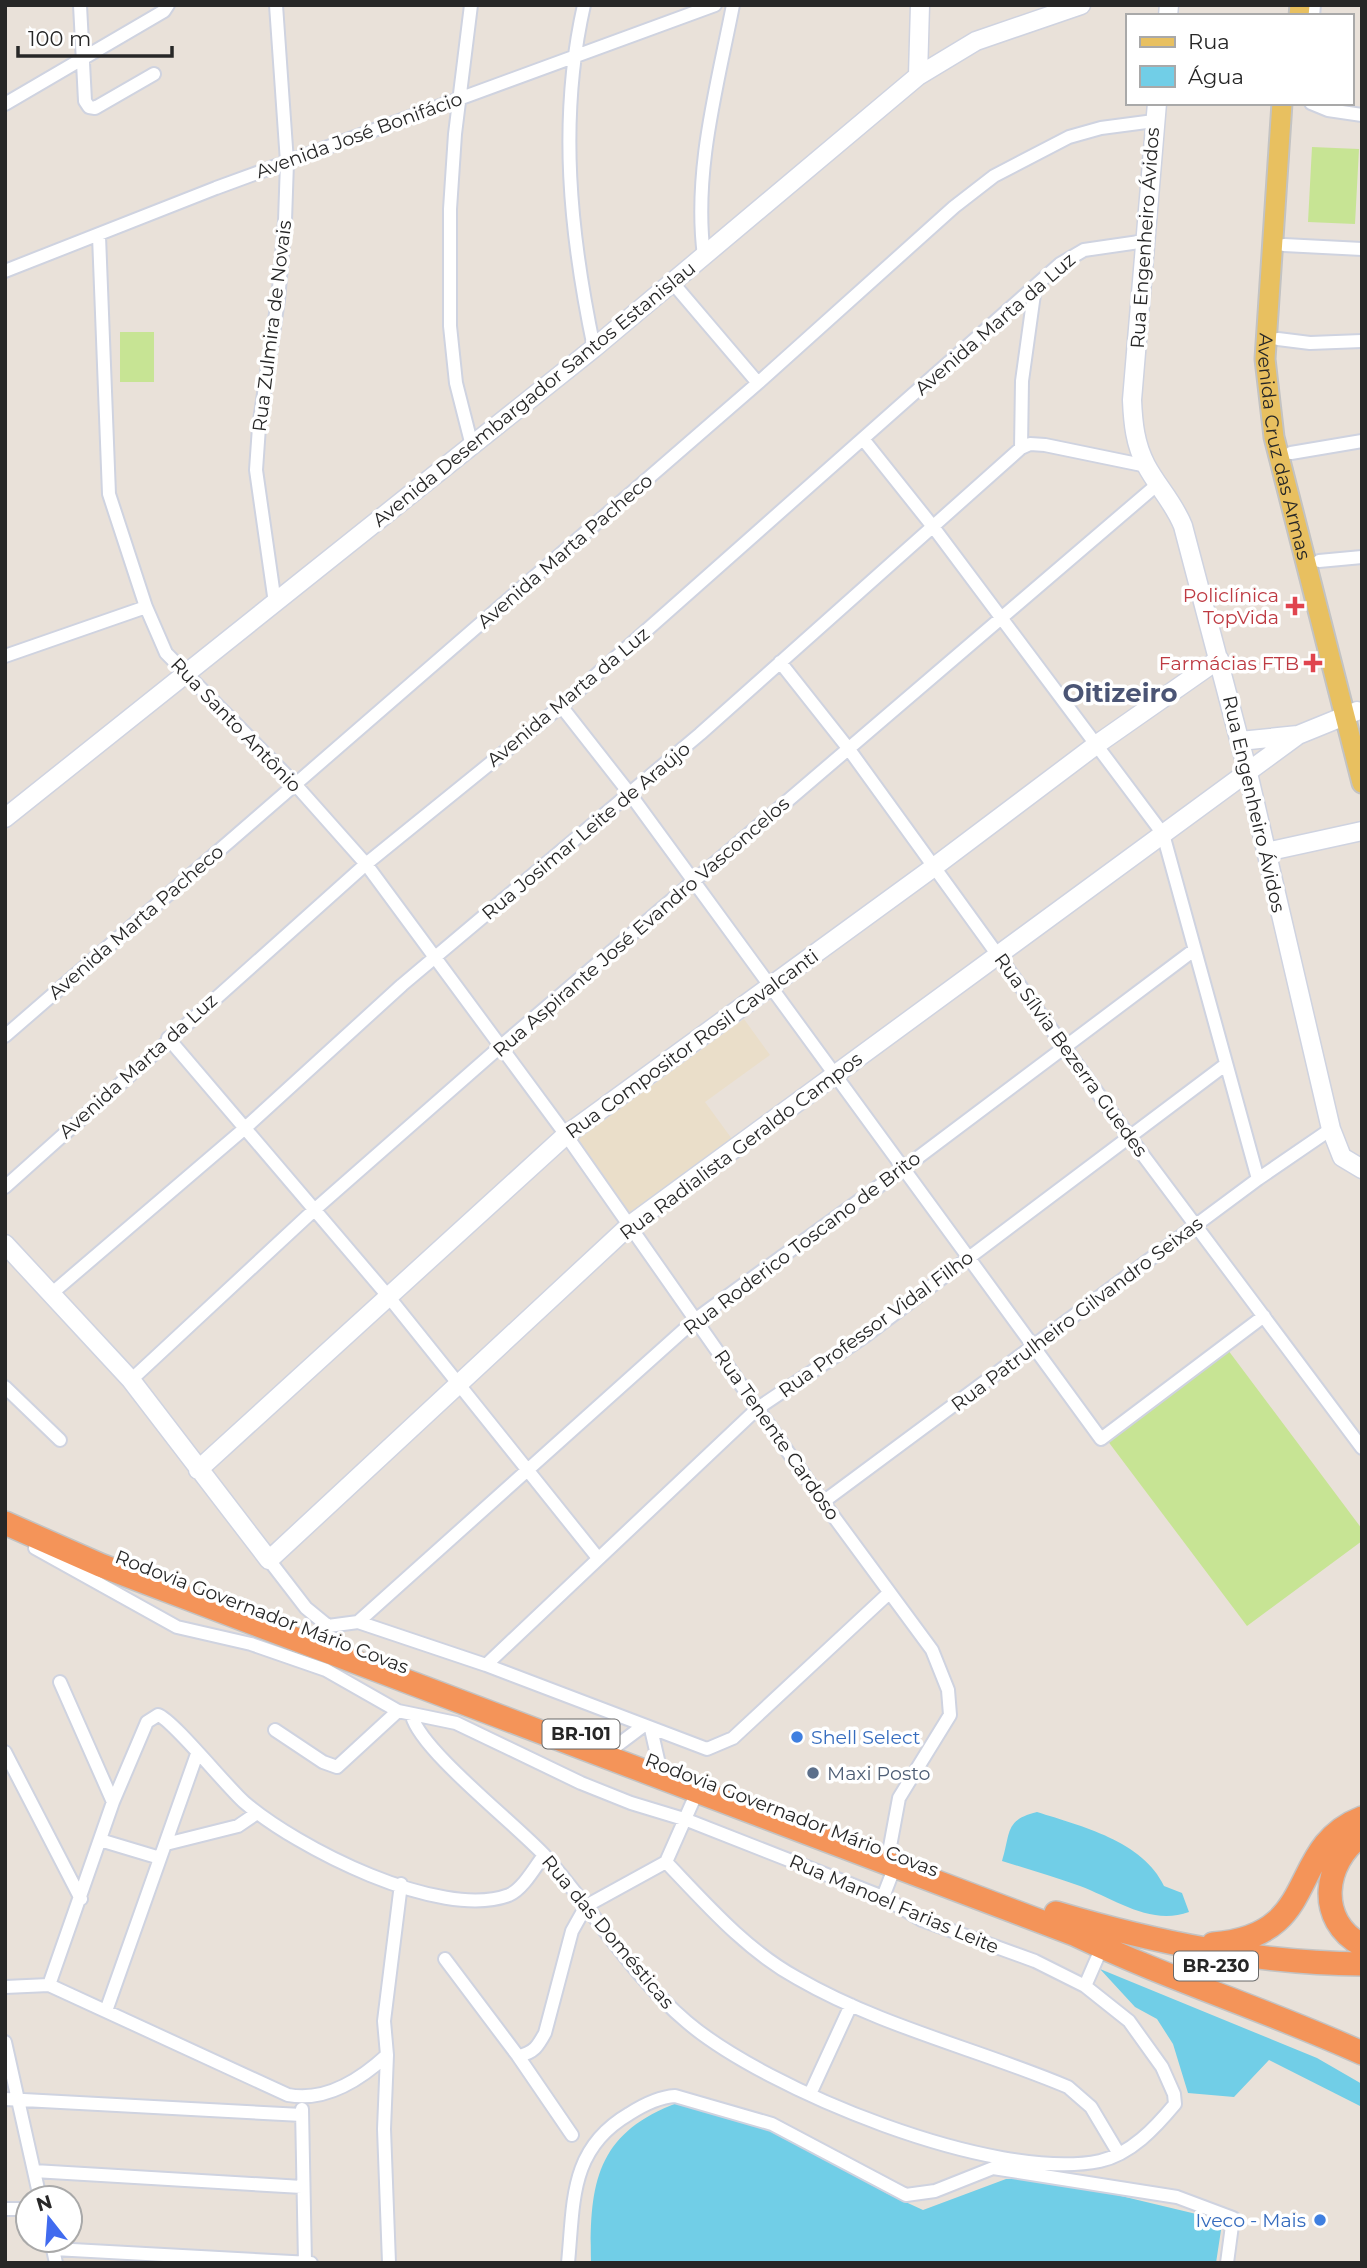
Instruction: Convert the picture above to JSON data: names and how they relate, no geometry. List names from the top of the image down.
{
  "streets": {
    "highway": ["Rodovia Governador Mário Covas", "BR-101", "BR-230"],
    "main road": ["Avenida Cruz das Armas"],
    "street": [
      "Avenida José Bonifácio",
      "Rua Engenheiro Ávidos",
      "Avenida Marta da Luz",
      "Rua Zulmira de Novais",
      "Avenida Desembargador Santos Estanislau",
      "Avenida Marta Pacheco",
      "Rua Santo Antônio",
      "Rua Josimar Leite de Araújo",
      "Rua Aspirante José Evandro Vasconcelos",
      "Rua Compositor Rosil Cavalcanti",
      "Rua Sílvia Bezerra Guedes",
      "Rua Radialista Geraldo Campos",
      "Rua Roderico Toscano de Brito",
      "Rua Patrulheiro Gilvandro Seixas",
      "Rua Professor Vidal Filho",
      "Rua Tenente Cardoso",
      "Rua Manoel Farias Leite",
      "Rua das Domésticas"
    ]
  },
  "crossings": [
    ["Avenida José Bonifácio", "Rua Zulmira de Novais"],
    ["Avenida José Bonifácio", "Rua Santo Antônio"],
    ["Rua Engenheiro Ávidos", "Avenida Marta da Luz"],
    ["Rua Engenheiro Ávidos", "Avenida Marta Pacheco"],
    ["Rua Engenheiro Ávidos", "Rua Aspirante José Evandro Vasconcelos"],
    ["Rua Engenheiro Ávidos", "Rua Compositor Rosil Cavalcanti"],
    ["Rua Engenheiro Ávidos", "Rua Radialista Geraldo Campos"],
    ["Rua Engenheiro Ávidos", "Rua Patrulheiro Gilvandro Seixas"],
    ["Avenida Marta da Luz", "Rua Santo Antônio"],
    ["Avenida Marta da Luz", "Rua Tenente Cardoso"],
    ["Rua Zulmira de Novais", "Avenida Desembargador Santos Estanislau"],
    ["Avenida Desembargador Santos Estanislau", "Rua Santo Antônio"],
    ["Avenida Marta Pacheco", "Rua Santo Antônio"],
    ["Rua Santo Antônio", "Rua Tenente Cardoso"],
    ["Rua Josimar Leite de Araújo", "Rua Sílvia Bezerra Guedes"],
    ["Rua Josimar Leite de Araújo", "Rua Tenente Cardoso"],
    ["Rua Aspirante José Evandro Vasconcelos", "Rua Sílvia Bezerra Guedes"],
    ["Rua Aspirante José Evandro Vasconcelos", "Rua Tenente Cardoso"],
    ["Rua Compositor Rosil Cavalcanti", "Rua Sílvia Bezerra Guedes"],
    ["Rua Compositor Rosil Cavalcanti", "Rua Tenente Cardoso"],
    ["Rua Sílvia Bezerra Guedes", "Rua Radialista Geraldo Campos"],
    ["Rua Sílvia Bezerra Guedes", "Rua Roderico Toscano de Brito"],
    ["Rua Sílvia Bezerra Guedes", "Rua Patrulheiro Gilvandro Seixas"],
    ["Rua Sílvia Bezerra Guedes", "Rua Professor Vidal Filho"],
    ["Rua Radialista Geraldo Campos", "Rua Tenente Cardoso"],
    ["Rua Roderico Toscano de Brito", "Rua Tenente Cardoso"],
    ["Rua Patrulheiro Gilvandro Seixas", "Rua Tenente Cardoso"],
    ["Rua Professor Vidal Filho", "Rua Tenente Cardoso"],
    ["Rua Tenente Cardoso", "Rodovia Governador Mário Covas"],
    ["Rodovia Governador Mário Covas", "Rua Manoel Farias Leite"],
    ["Rodovia Governador Mário Covas", "BR-230"],
    ["Rua Manoel Farias Leite", "Rua das Domésticas"]
  ],
  "districts": ["Oitizeiro"],
  "places": {
    "health": ["Policlínica TopVida", "Farmácias FTB"],
    "other": ["Shell Select", "Maxi Posto", "Iveco - Mais"]
  },
  "legend": ["Rua", "Água"],
  "scale_bar": "100 m",
  "north": "top"
}
